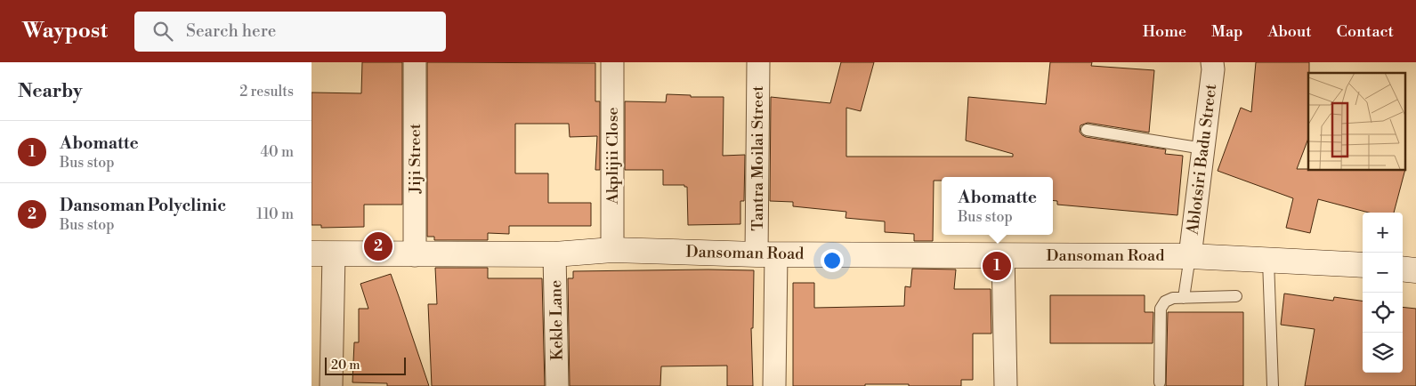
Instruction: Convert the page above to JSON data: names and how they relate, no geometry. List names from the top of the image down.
{
  "streets": {
    "main road": ["Dansoman Road"],
    "street": [
      "Akplijii Close",
      "Jiji Street",
      "Tantra Moilai Street",
      "Ablotsiri Badu Street",
      "Kekle Lane"
    ]
  },
  "crossings": [
    ["Akplijii Close", "Dansoman Road"],
    ["Jiji Street", "Dansoman Road"],
    ["Tantra Moilai Street", "Dansoman Road"],
    ["Ablotsiri Badu Street", "Dansoman Road"],
    ["Dansoman Road", "Kekle Lane"]
  ],
  "scale_bar": "20 m",
  "page": {
    "header": "Waypost",
    "search": "Search here",
    "nav": [
      "Home",
      "Map",
      "About",
      "Contact"
    ],
    "heading": ["Nearby", "2 results"],
    "list": [
      {
        "mark": "1",
        "name": "Abomatte",
        "note": "Bus stop",
        "value": "40 m"
      },
      {
        "mark": "2",
        "name": "Dansoman Polyclinic",
        "note": "Bus stop",
        "value": "110 m"
      }
    ],
    "popup": ["Abomatte", "Bus stop"],
    "map_buttons": ["+", "−"],
    "pins": ["2", "1"],
    "scale": "20 m"
  }
}
